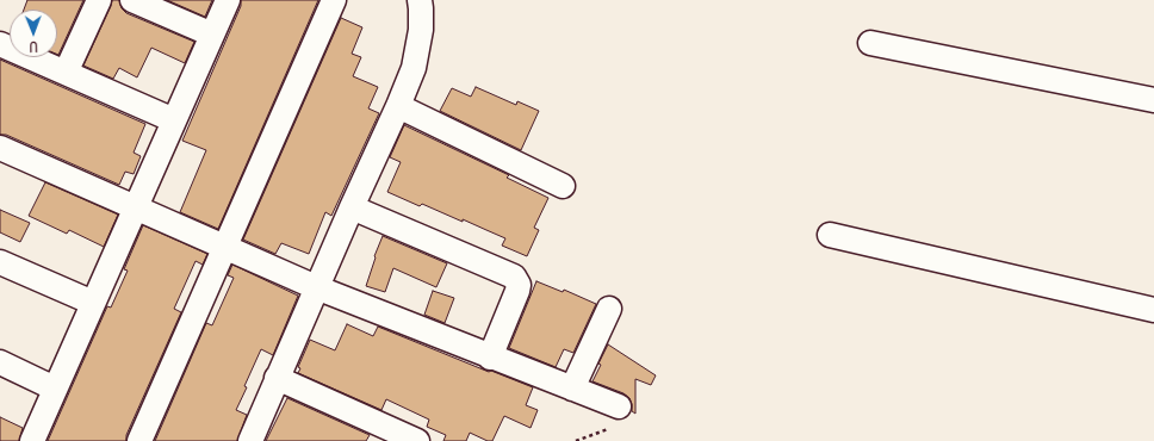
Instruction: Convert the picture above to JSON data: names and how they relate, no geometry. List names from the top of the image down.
{
  "north": "bottom"
}
